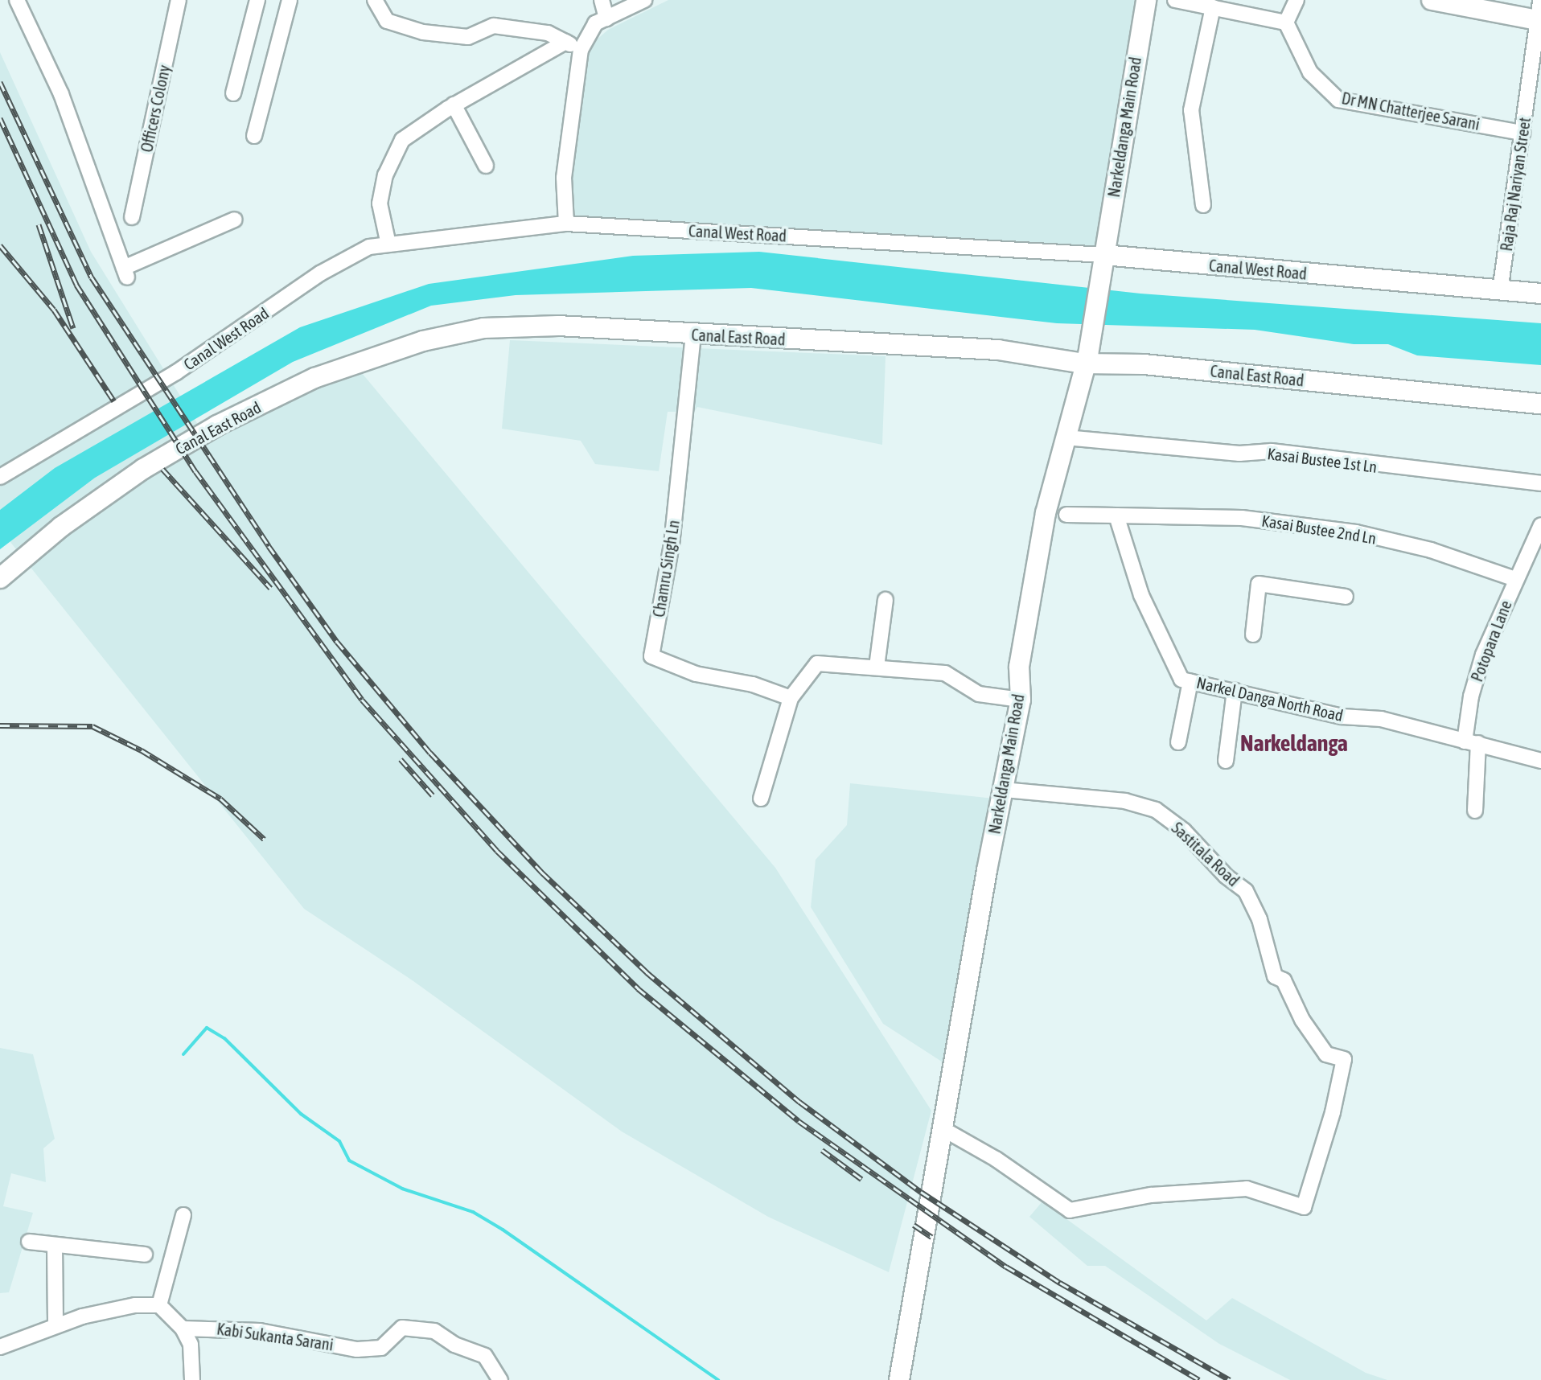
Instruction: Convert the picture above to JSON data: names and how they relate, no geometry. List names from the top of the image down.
{
  "streets": {
    "main road": ["Narkeldanga Main Road", "Canal West Road", "Canal East Road"],
    "street": [
      "Officers Colony",
      "Dr MN Chatterjee Sarani",
      "Raja Raj Nariyan Street",
      "Kasai Bustee 1st Ln",
      "Kasai Bustee 2nd Ln",
      "Chamru Singh Ln",
      "Potopara Lane",
      "Narkel Danga North Road",
      "Sastitala Road",
      "Kabi Sukanta Sarani"
    ]
  },
  "crossings": [
    ["Dr MN Chatterjee Sarani", "Raja Raj Nariyan Street"],
    ["Narkeldanga Main Road", "Canal West Road"],
    ["Narkeldanga Main Road", "Canal East Road"],
    ["Narkeldanga Main Road", "Kasai Bustee 1st Ln"],
    ["Narkeldanga Main Road", "Sastitala Road"],
    ["Raja Raj Nariyan Street", "Canal West Road"],
    ["Canal East Road", "Chamru Singh Ln"],
    ["Kasai Bustee 2nd Ln", "Potopara Lane"],
    ["Kasai Bustee 2nd Ln", "Narkel Danga North Road"],
    ["Potopara Lane", "Narkel Danga North Road"]
  ],
  "districts": ["Narkeldanga"]
}
